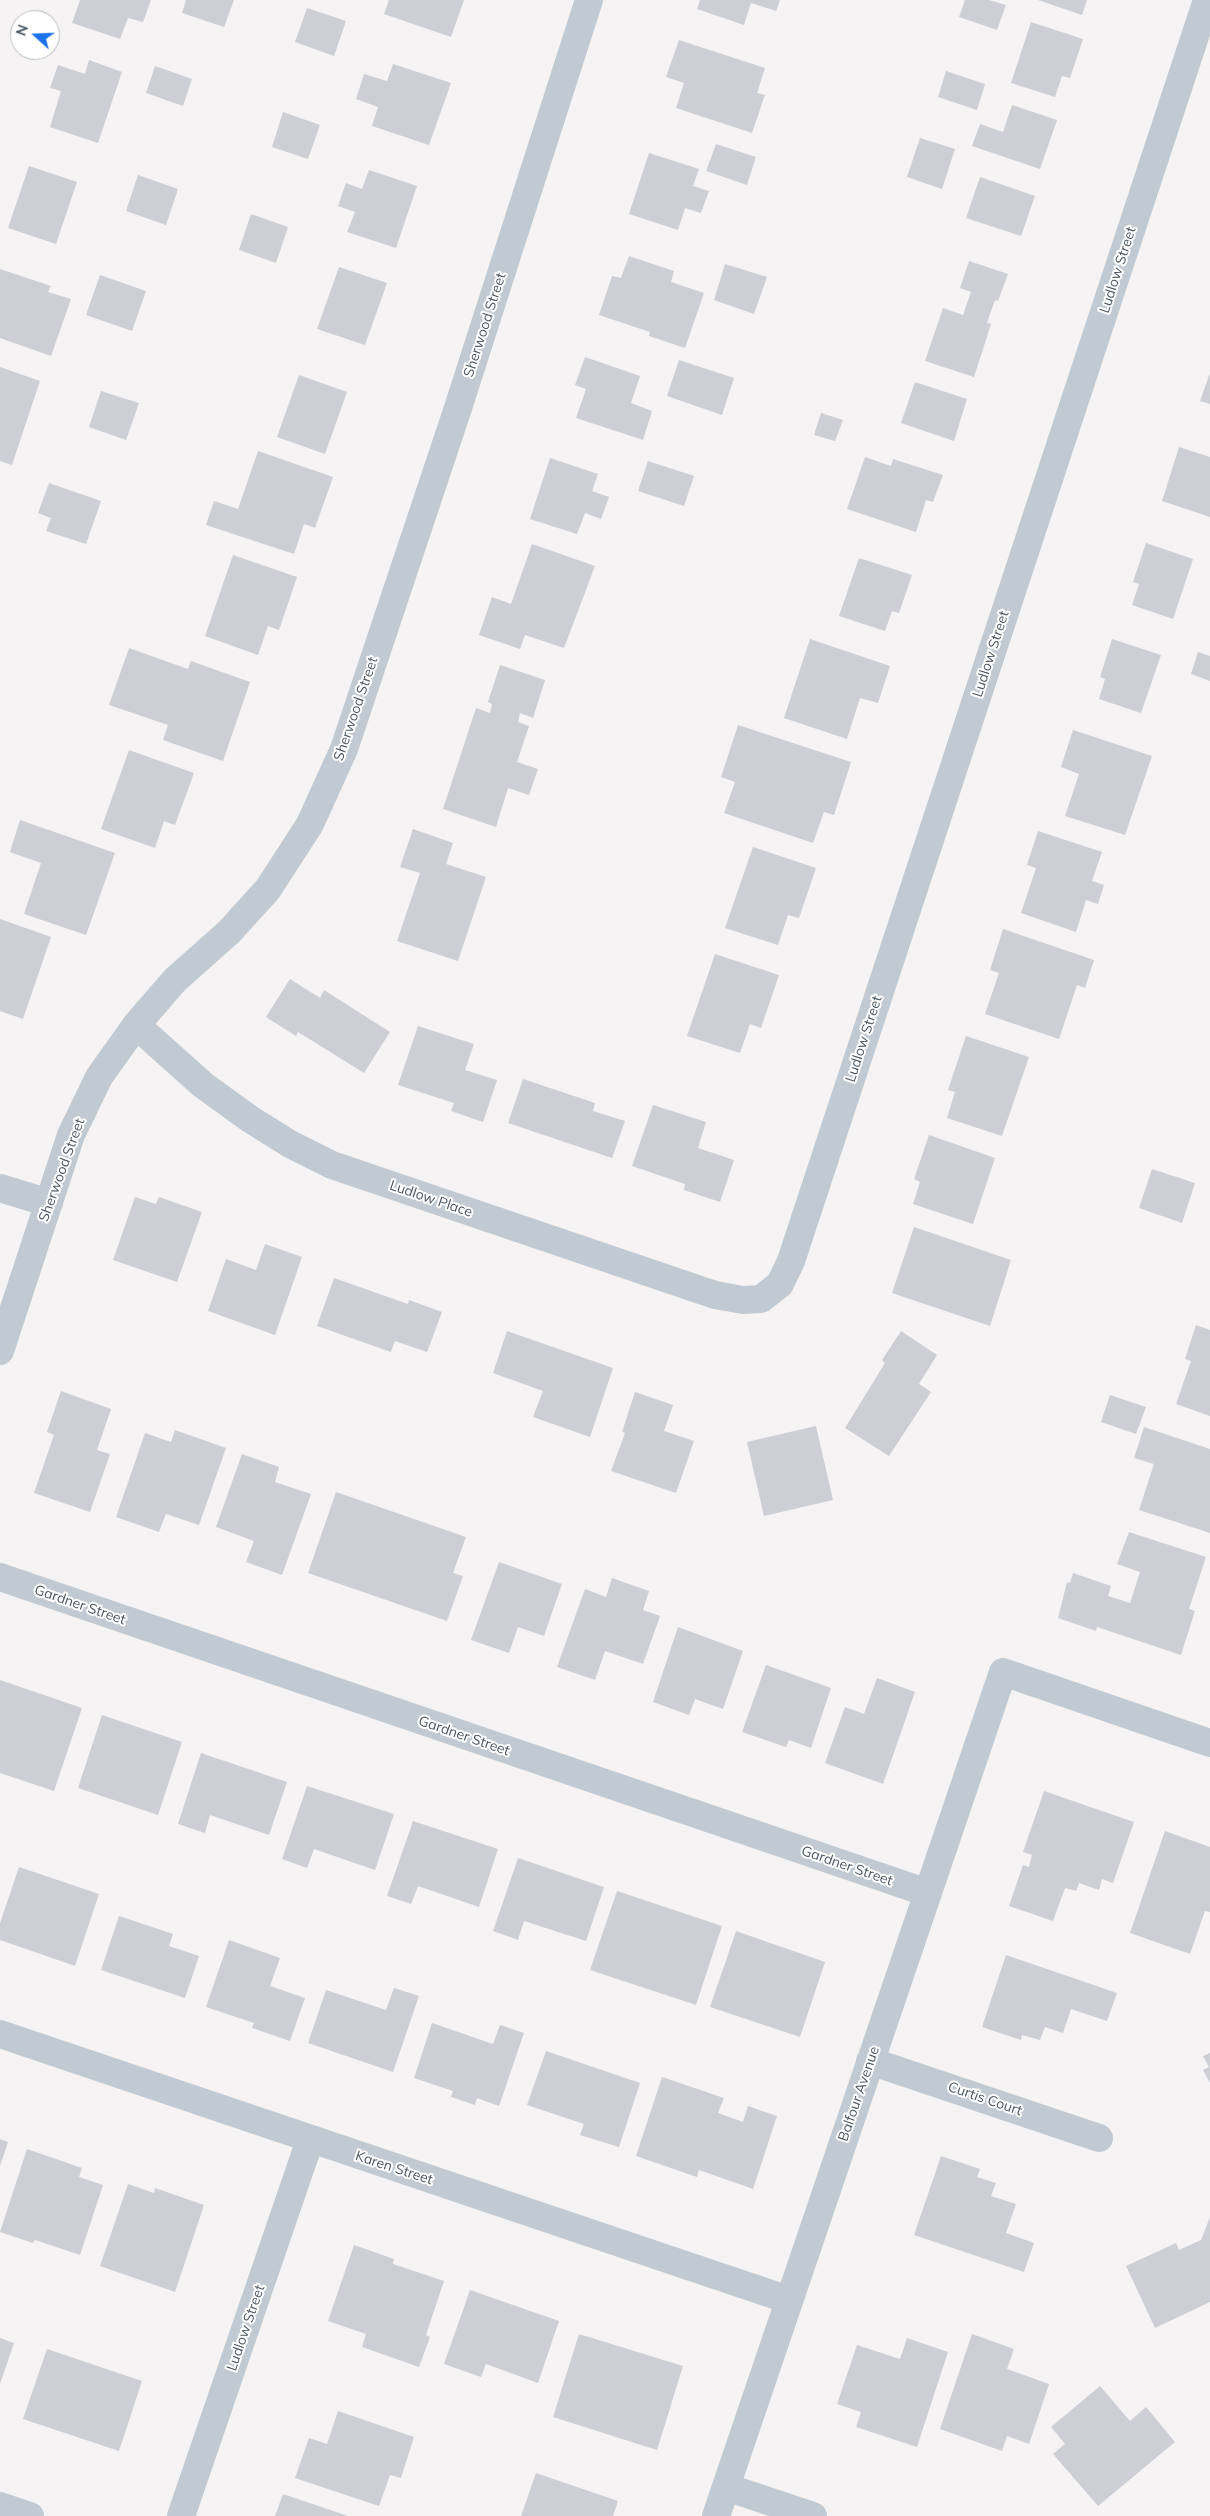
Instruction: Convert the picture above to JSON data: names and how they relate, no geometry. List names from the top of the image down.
{
  "streets": {
    "street": [
      "Ludlow Street",
      "Sherwood Street",
      "Ludlow Place",
      "Gardner Street",
      "Balfour Avenue",
      "Curtis Court",
      "Karen Street"
    ]
  },
  "crossings": [
    ["Ludlow Street", "Ludlow Place"],
    ["Ludlow Street", "Karen Street"],
    ["Sherwood Street", "Ludlow Place"],
    ["Gardner Street", "Balfour Avenue"],
    ["Balfour Avenue", "Curtis Court"],
    ["Balfour Avenue", "Karen Street"]
  ],
  "north": "left"
}
